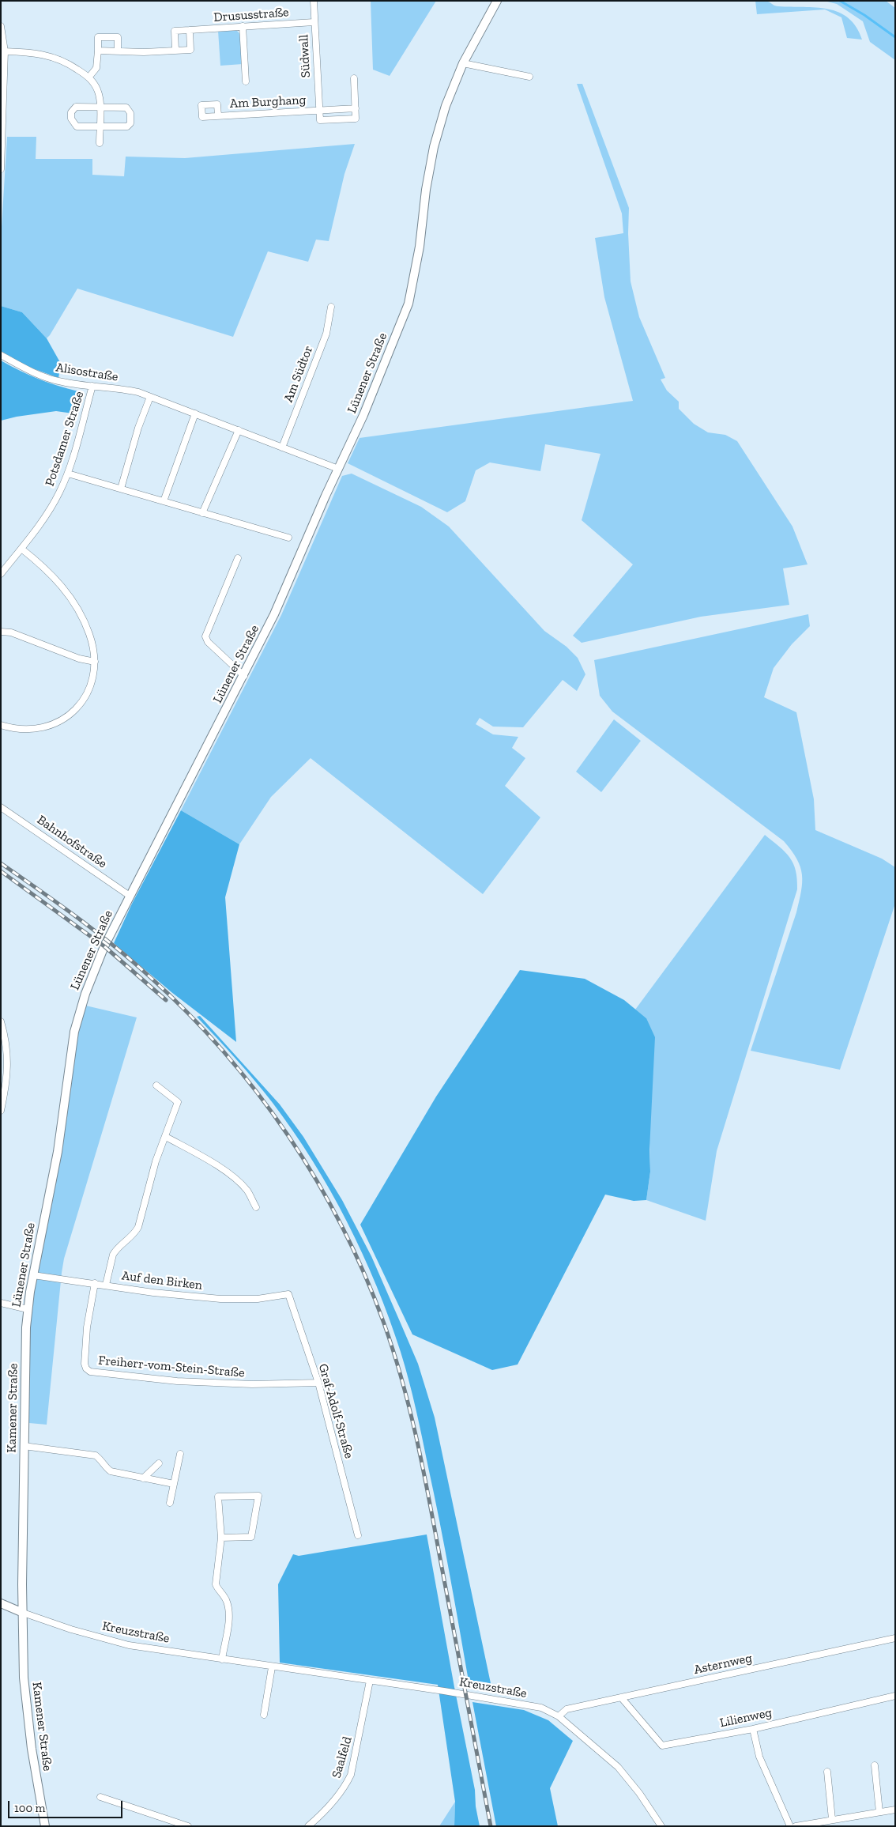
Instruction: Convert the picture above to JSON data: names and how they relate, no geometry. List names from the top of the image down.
{
  "streets": {
    "main road": ["Lünener Straße", "Kamener Straße", "Kreuzstraße"],
    "street": [
      "Drususstraße",
      "Südwall",
      "Am Burghang",
      "Alisostraße",
      "Am Südtor",
      "Potsdamer Straße",
      "Bahnhofstraße",
      "Auf den Birken",
      "Freiherr-vom-Stein-Straße",
      "Graf-Adolf-Straße",
      "Asternweg",
      "Lilienweg",
      "Saalfeld"
    ]
  },
  "crossings": [
    ["Drususstraße", "Südwall"],
    ["Südwall", "Am Burghang"],
    ["Alisostraße", "Lünener Straße"],
    ["Alisostraße", "Am Südtor"],
    ["Alisostraße", "Potsdamer Straße"],
    ["Lünener Straße", "Bahnhofstraße"],
    ["Lünener Straße", "Auf den Birken"],
    ["Lünener Straße", "Kamener Straße"],
    ["Auf den Birken", "Freiherr-vom-Stein-Straße"],
    ["Auf den Birken", "Graf-Adolf-Straße"],
    ["Freiherr-vom-Stein-Straße", "Graf-Adolf-Straße"],
    ["Kamener Straße", "Kreuzstraße"],
    ["Kreuzstraße", "Asternweg"],
    ["Kreuzstraße", "Saalfeld"],
    ["Asternweg", "Lilienweg"]
  ],
  "scale_bar": "100 m"
}
